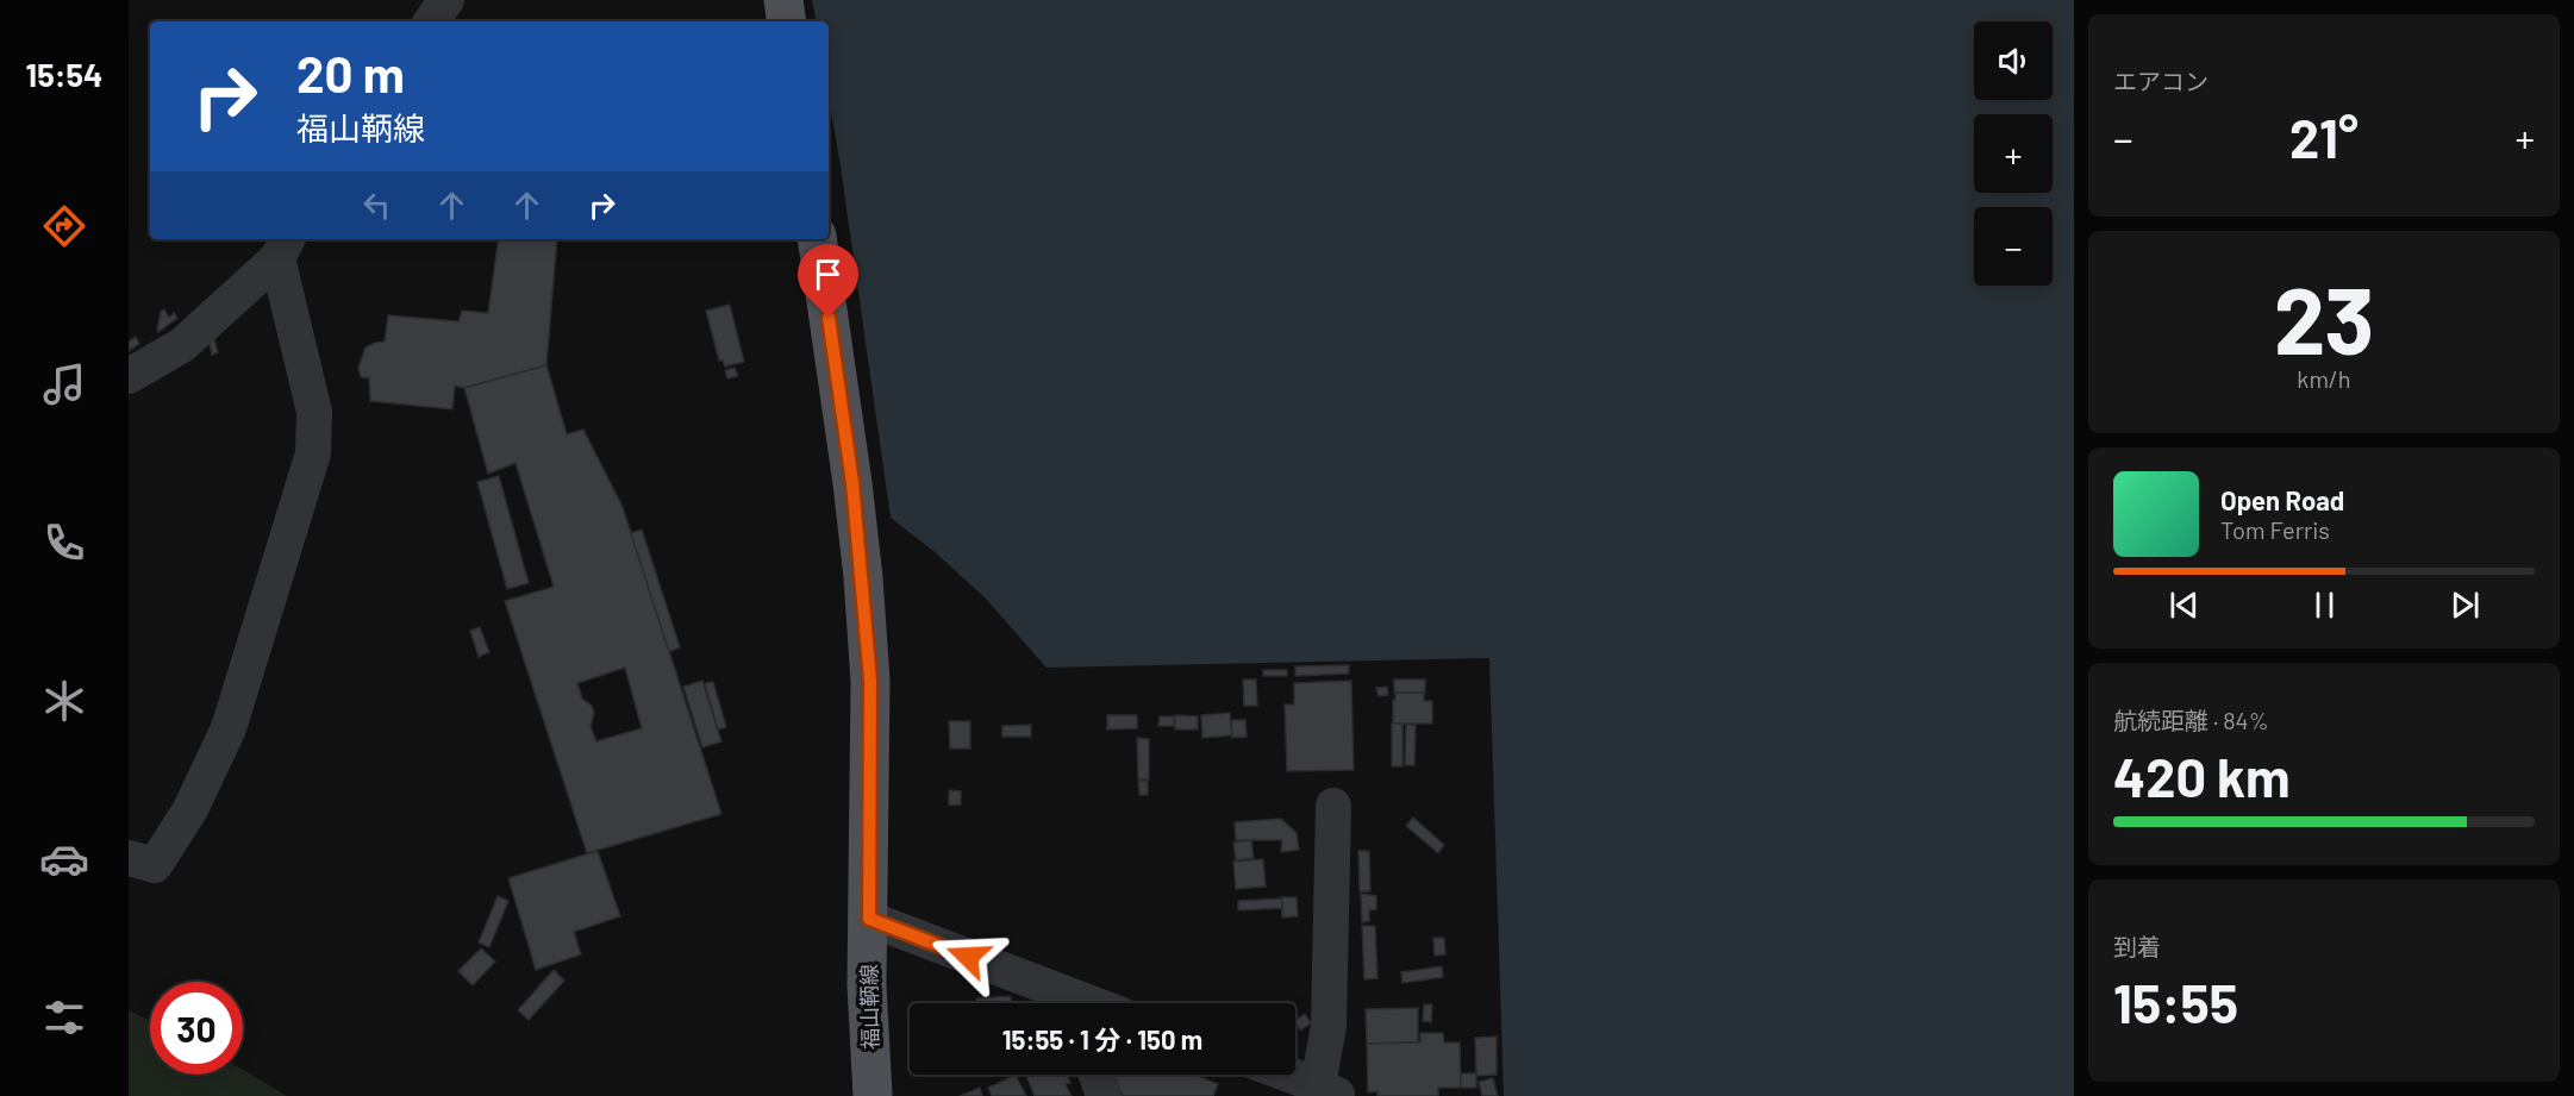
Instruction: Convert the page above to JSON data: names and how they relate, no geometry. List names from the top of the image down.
{
  "streets": {
    "main road": ["福山鞆線"]
  },
  "page": {
    "tabs": "15:54",
    "tile": [
      "エアコン",
      ["23", "km/h"],
      ["航続距離 · 84%", "420 km"],
      ["到着", "15:55"]
    ],
    "map_buttons": ["+", "−"],
    "turn": ["20 m", "福山鞆線"],
    "heat": ["−", "21°", "+"],
    "song": ["Open Road", "Tom Ferris"],
    "limit": "30",
    "trip": "15:55 · 1 分 · 150 m"
  }
}
